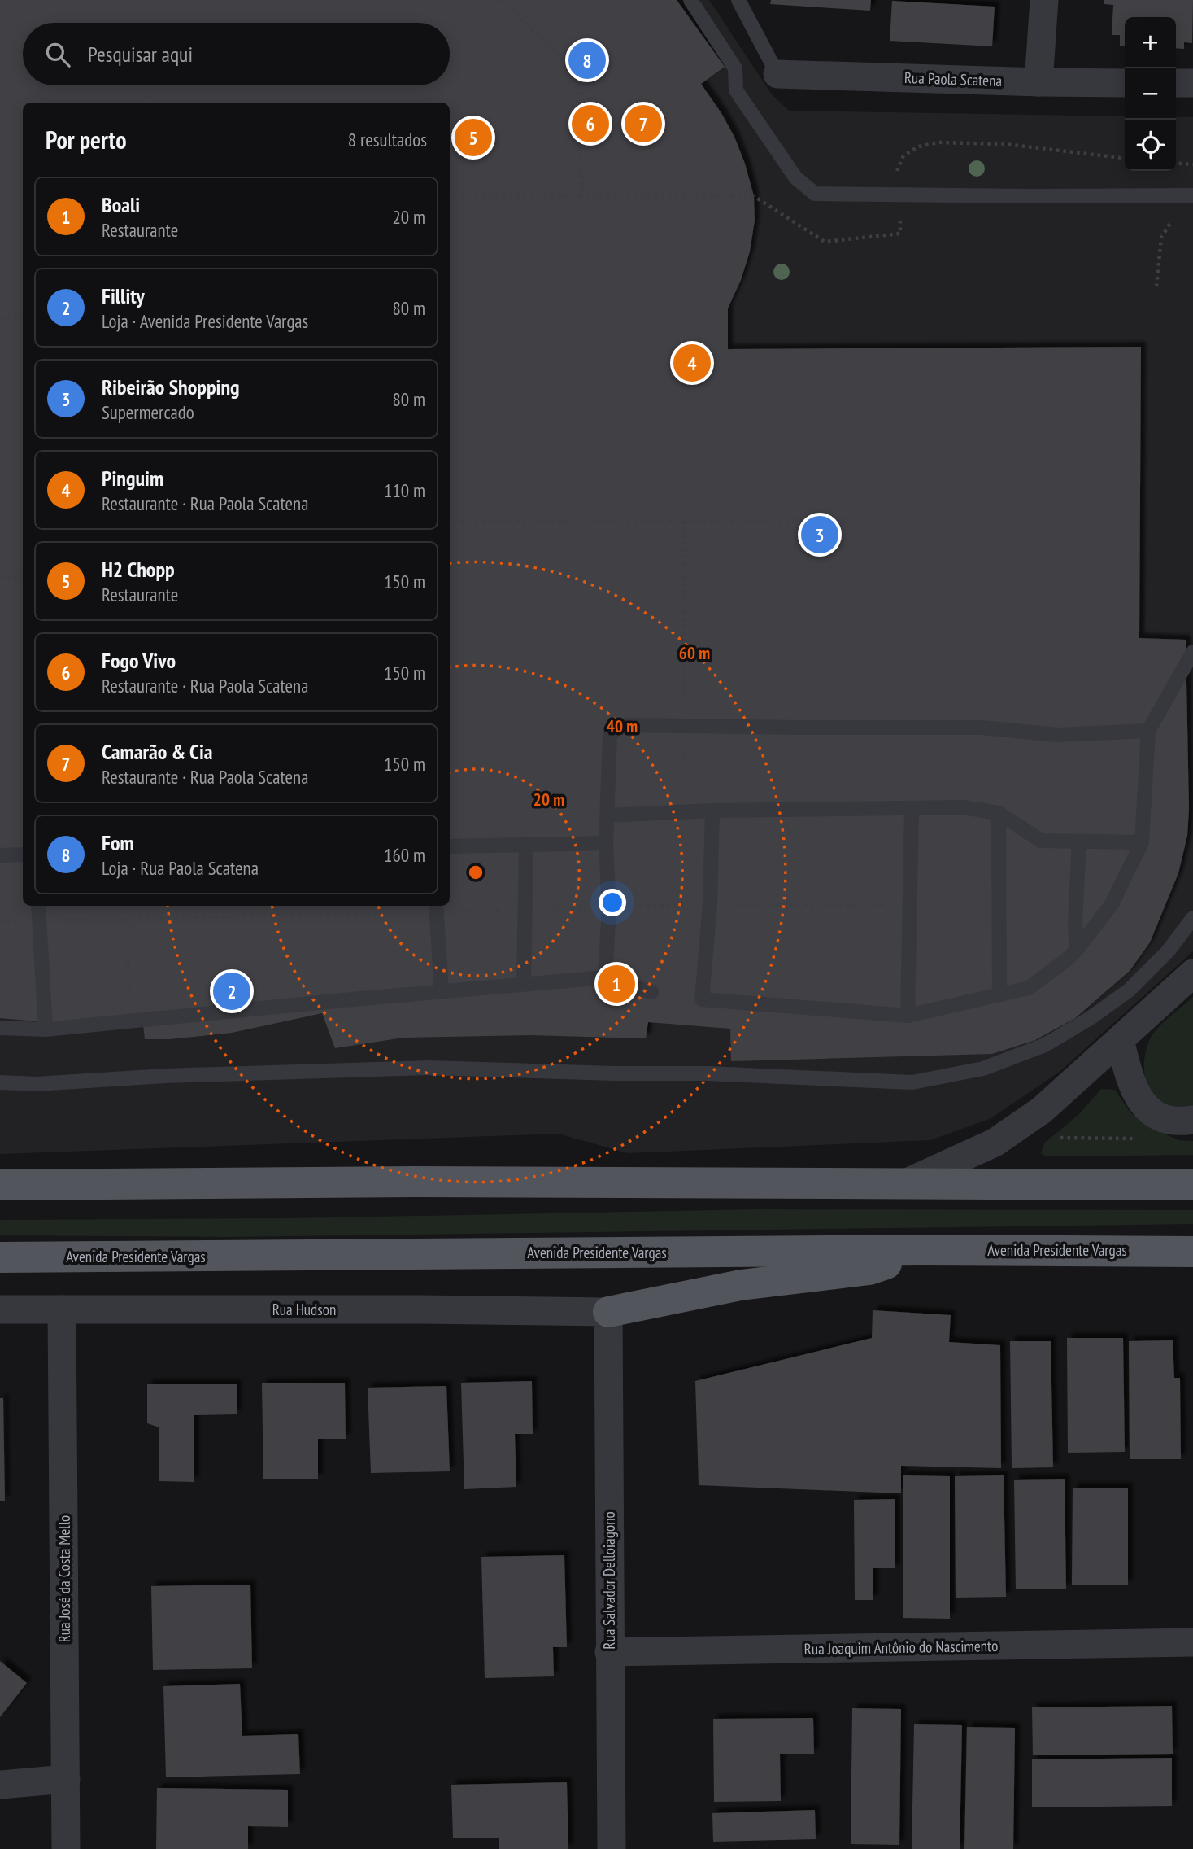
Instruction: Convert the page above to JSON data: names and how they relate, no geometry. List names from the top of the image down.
{
  "streets": {
    "main road": ["Avenida Presidente Vargas"],
    "street": [
      "Rua Paola Scatena",
      "Rua Hudson",
      "Rua José da Costa Mello",
      "Rua Salvador Delloiagono",
      "Rua Joaquim Antônio do Nascimento"
    ]
  },
  "crossings": [
    ["Rua Hudson", "Rua José da Costa Mello"],
    ["Rua Hudson", "Rua Salvador Delloiagono"],
    ["Rua Salvador Delloiagono", "Rua Joaquim Antônio do Nascimento"]
  ],
  "page": {
    "map_buttons": ["+", "−"],
    "search": "Pesquisar aqui",
    "pins": [
      "8",
      "6",
      "7",
      "5",
      "4",
      "3",
      "1",
      "2"
    ],
    "heading": ["Por perto", "8 resultados"],
    "list": [
      {
        "mark": "1",
        "name": "Boali",
        "note": "Restaurante",
        "value": "20 m"
      },
      {
        "mark": "2",
        "name": "Fillity",
        "note": "Loja · Avenida Presidente Vargas",
        "value": "80 m"
      },
      {
        "mark": "3",
        "name": "Ribeirão Shopping",
        "note": "Supermercado",
        "value": "80 m"
      },
      {
        "mark": "4",
        "name": "Pinguim",
        "note": "Restaurante · Rua Paola Scatena",
        "value": "110 m"
      },
      {
        "mark": "5",
        "name": "H2 Chopp",
        "note": "Restaurante",
        "value": "150 m"
      },
      {
        "mark": "6",
        "name": "Fogo Vivo",
        "note": "Restaurante · Rua Paola Scatena",
        "value": "150 m"
      },
      {
        "mark": "7",
        "name": "Camarão & Cia",
        "note": "Restaurante · Rua Paola Scatena",
        "value": "150 m"
      },
      {
        "mark": "8",
        "name": "Fom",
        "note": "Loja · Rua Paola Scatena",
        "value": "160 m"
      }
    ]
  },
  "rings": ["60 m", "40 m", "20 m"]
}
